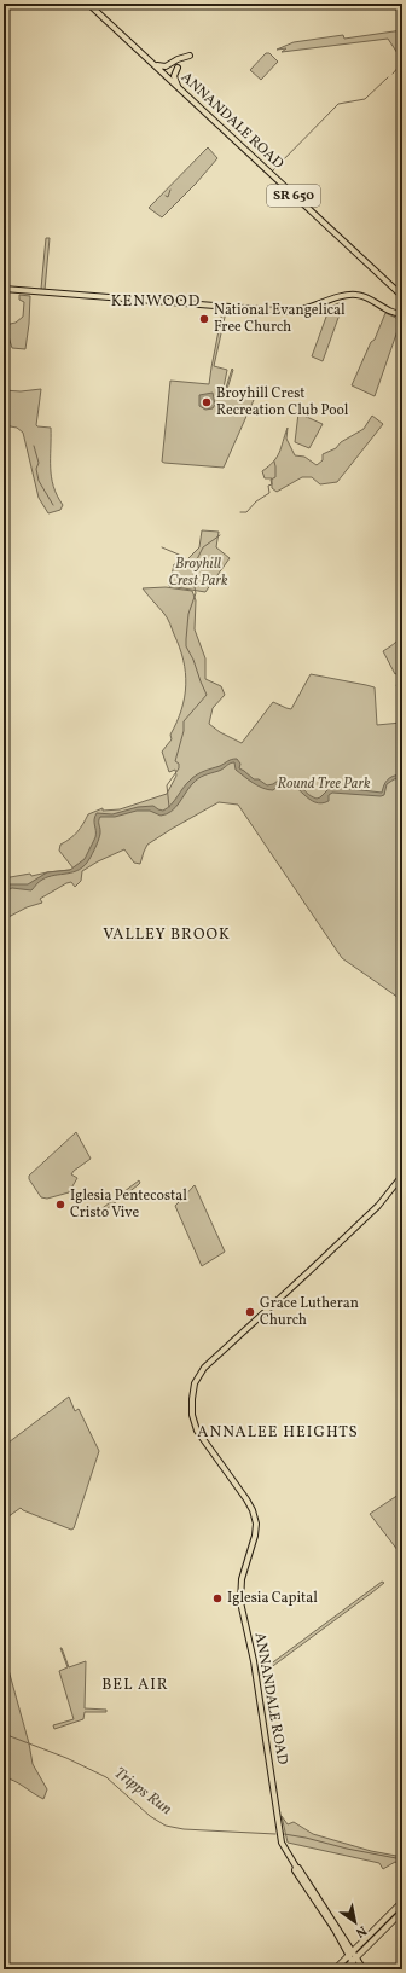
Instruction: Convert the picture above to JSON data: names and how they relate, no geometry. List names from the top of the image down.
{
  "streets": {
    "main road": ["ANNANDALE ROAD", "SR 650"]
  },
  "districts": [
    "KENWOOD",
    "VALLEY BROOK",
    "ANNALEE HEIGHTS",
    "BEL AIR"
  ],
  "water": ["Tripps Run"],
  "parks": ["Broyhill Crest Park", "Round Tree Park"],
  "places": [
    "National Evangelical Free Church",
    "Broyhill Crest Recreation Club Pool",
    "Iglesia Pentecostal Cristo Vive",
    "Grace Lutheran Church",
    "Iglesia Capital"
  ],
  "north": "bottom right"
}
